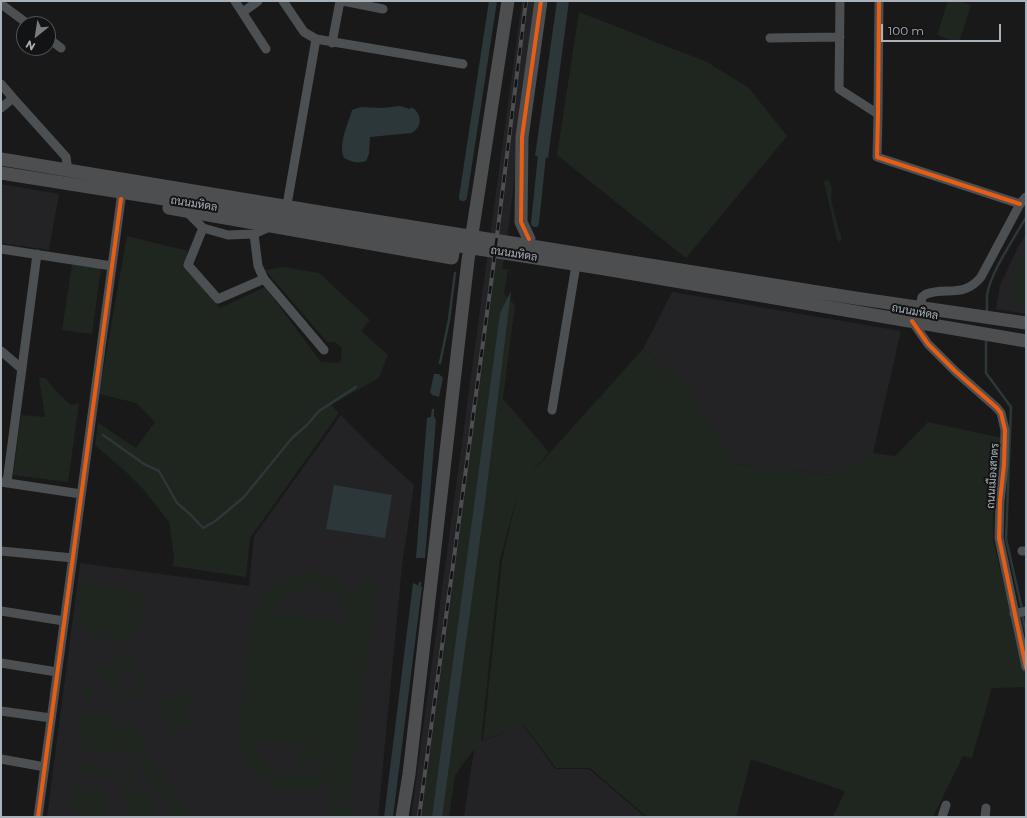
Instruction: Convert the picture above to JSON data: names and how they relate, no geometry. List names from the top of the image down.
{
  "streets": {
    "main road": ["ถนนมหิดล"],
    "street": ["ถนนเมืองสาตร"]
  },
  "crossings": [
    ["ถนนมหิดล", "ถนนเมืองสาตร"]
  ],
  "scale_bar": "100 m",
  "north": "bottom left"
}
